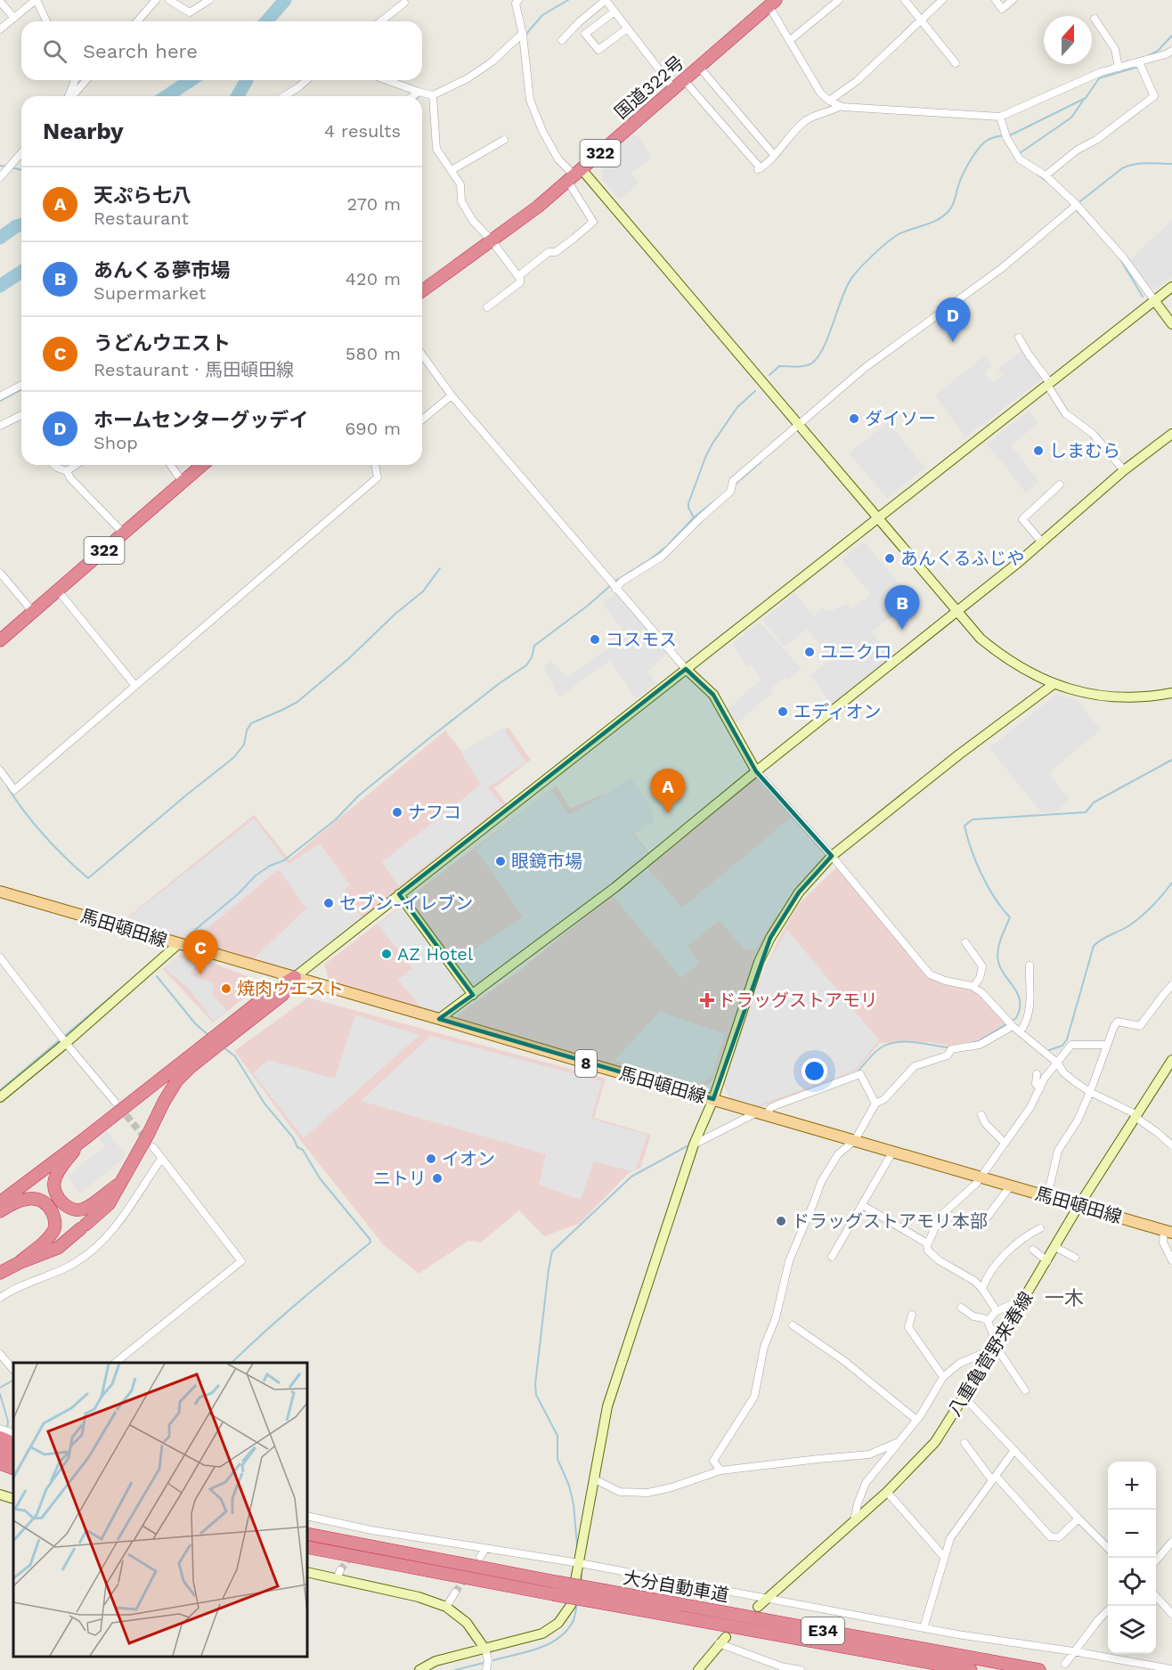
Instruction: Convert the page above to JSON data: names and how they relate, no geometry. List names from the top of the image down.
{
  "streets": {
    "highway": [
      "国道322号",
      "322",
      "大分自動車道",
      "E34"
    ],
    "main road": ["馬田頓田線", "8"],
    "street": ["八重亀菅野来春線"]
  },
  "crossings": [
    ["馬田頓田線", "八重亀菅野来春線"]
  ],
  "districts": ["一木"],
  "places": {
    "other": [
      "ダイソー",
      "しまむら",
      "あんくるふじや",
      "コスモス",
      "ユニクロ",
      "エディオン",
      "ナフコ",
      "眼鏡市場",
      "セブン-イレブン",
      "AZ Hotel",
      "焼肉ウエスト",
      "イオン",
      "ニトリ",
      "ドラッグストアモリ本部"
    ],
    "health": ["ドラッグストアモリ"]
  },
  "north": "top",
  "page": {
    "search": "Search here",
    "heading": ["Nearby", "4 results"],
    "list": [
      {
        "mark": "A",
        "name": "天ぷら七八",
        "note": "Restaurant",
        "value": "270 m"
      },
      {
        "mark": "B",
        "name": "あんくる夢市場",
        "note": "Supermarket",
        "value": "420 m"
      },
      {
        "mark": "C",
        "name": "うどんウエスト",
        "note": "Restaurant · 馬田頓田線",
        "value": "580 m"
      },
      {
        "mark": "D",
        "name": "ホームセンターグッデイ",
        "note": "Shop",
        "value": "690 m"
      }
    ],
    "pins": [
      "D",
      "B",
      "A",
      "C"
    ],
    "map_buttons": ["+", "−"]
  }
}
